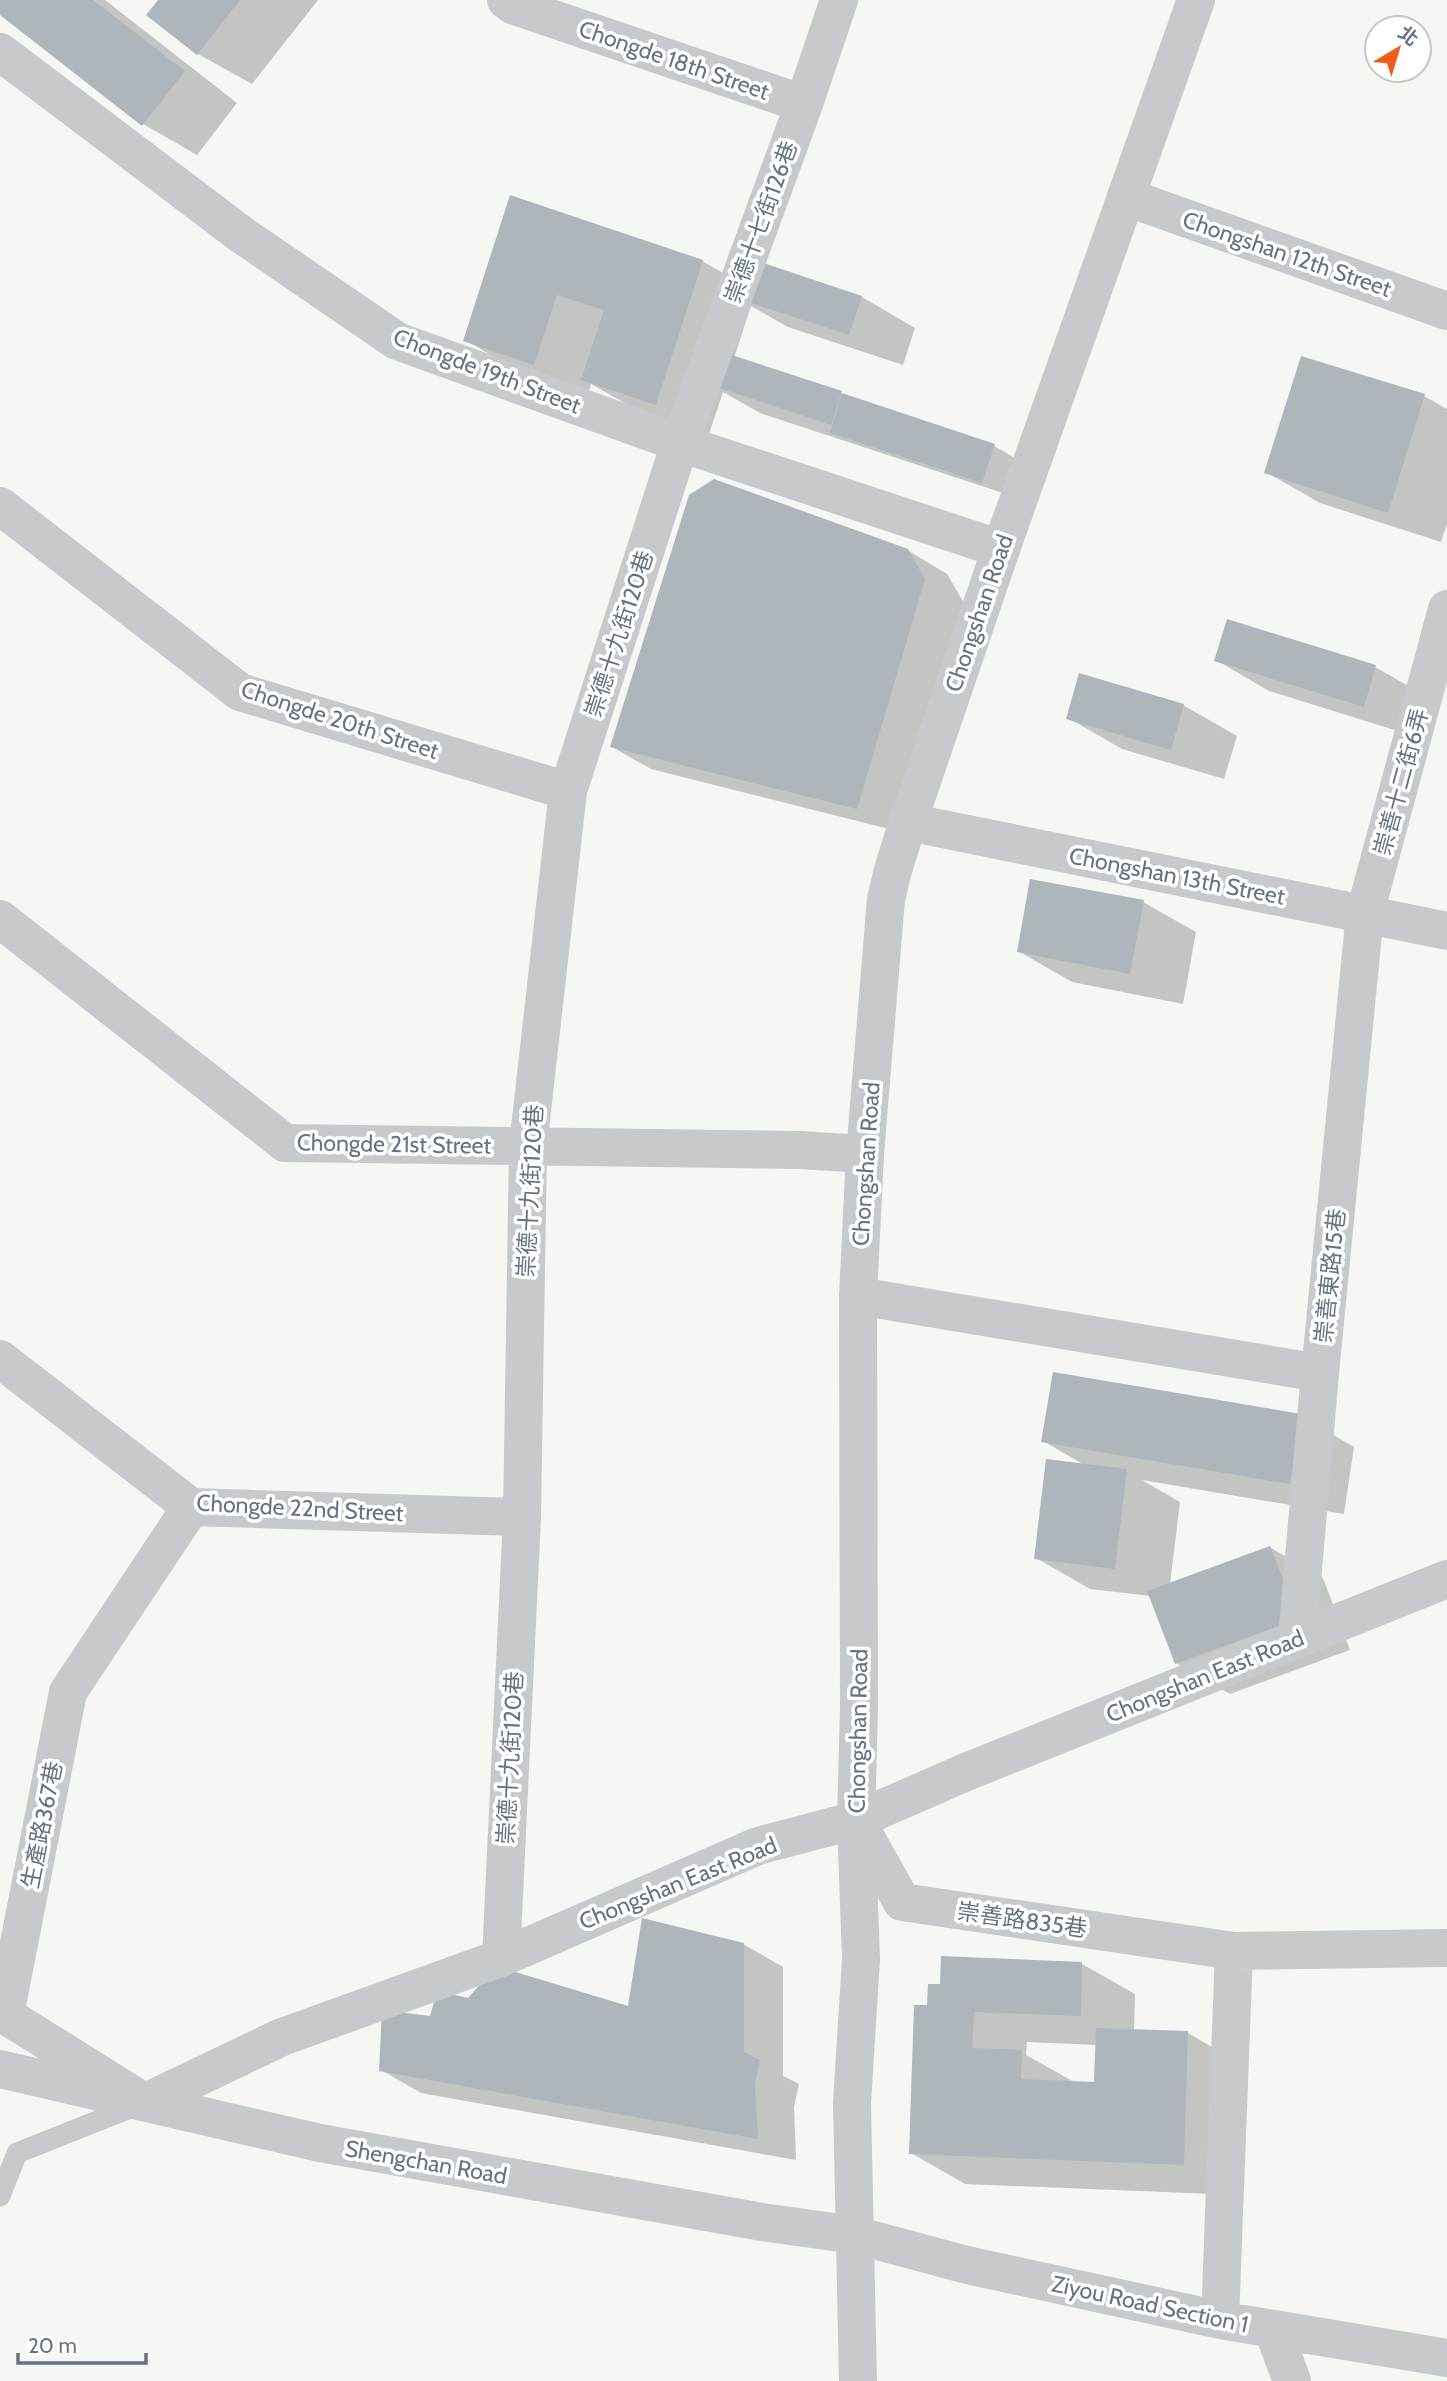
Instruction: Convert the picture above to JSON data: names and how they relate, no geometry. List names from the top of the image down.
{
  "streets": {
    "street": [
      "Chongde 18th Street",
      "崇德十七街126巷",
      "Chongshan 12th Street",
      "Chongde 19th Street",
      "Chongshan Road",
      "崇德十九街120巷",
      "Chongde 20th Street",
      "崇善十二街6弄",
      "Chongshan 13th Street",
      "Chongde 21st Street",
      "崇善東路15巷",
      "Chongde 22nd Street",
      "Chongshan East Road",
      "生產路367巷",
      "崇善路835巷",
      "Shengchan Road",
      "Ziyou Road Section 1"
    ]
  },
  "crossings": [
    ["Chongde 18th Street", "崇德十七街126巷"],
    ["崇德十七街126巷", "Chongde 19th Street"],
    ["崇德十七街126巷", "崇德十九街120巷"],
    ["Chongshan 12th Street", "Chongshan Road"],
    ["Chongde 19th Street", "Chongshan Road"],
    ["Chongde 19th Street", "崇德十九街120巷"],
    ["Chongshan Road", "Chongshan 13th Street"],
    ["Chongshan Road", "Chongde 21st Street"],
    ["Chongshan Road", "Chongshan East Road"],
    ["Chongshan Road", "崇善路835巷"],
    ["Chongshan Road", "Shengchan Road"],
    ["Chongshan Road", "Ziyou Road Section 1"],
    ["崇德十九街120巷", "Chongde 20th Street"],
    ["崇德十九街120巷", "Chongde 21st Street"],
    ["崇德十九街120巷", "Chongde 22nd Street"],
    ["崇德十九街120巷", "Chongshan East Road"],
    ["崇善十二街6弄", "Chongshan 13th Street"],
    ["崇善十二街6弄", "崇善東路15巷"],
    ["Chongshan 13th Street", "崇善東路15巷"],
    ["崇善東路15巷", "Chongshan East Road"],
    ["Chongde 22nd Street", "生產路367巷"],
    ["Chongshan East Road", "生產路367巷"],
    ["Chongshan East Road", "崇善路835巷"],
    ["Chongshan East Road", "Shengchan Road"],
    ["生產路367巷", "Shengchan Road"],
    ["Shengchan Road", "Ziyou Road Section 1"]
  ],
  "scale_bar": "20 m",
  "north": "top right"
}
